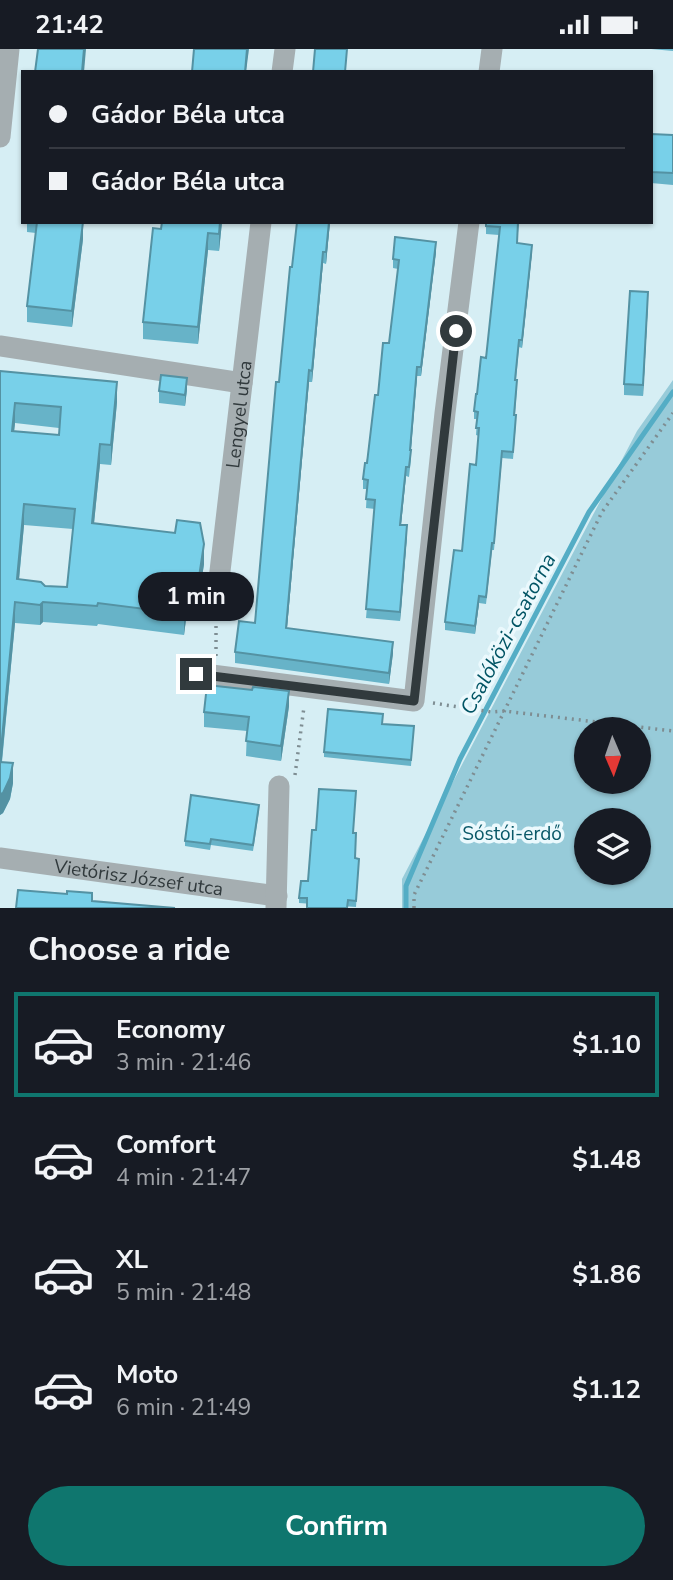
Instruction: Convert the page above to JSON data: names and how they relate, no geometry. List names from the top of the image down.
{
  "streets": {
    "street": ["Lengyel utca", "Vietórisz József utca"]
  },
  "water": ["Csalóközi-csatorna"],
  "parks": ["Sóstói-erdő"],
  "north": "bottom",
  "page": {
    "status": "21:42",
    "banner": ["Gádor Béla utca", "Gádor Béla utca"],
    "bubble": "1 min",
    "heading": "Choose a ride",
    "list": [
      {
        "name": "Economy",
        "note": "3 min · 21:46",
        "value": "$1.10"
      },
      {
        "name": "Comfort",
        "note": "4 min · 21:47",
        "value": "$1.48"
      },
      {
        "name": "XL",
        "note": "5 min · 21:48",
        "value": "$1.86"
      },
      {
        "name": "Moto",
        "note": "6 min · 21:49",
        "value": "$1.12"
      }
    ],
    "buttons": "Confirm"
  }
}
